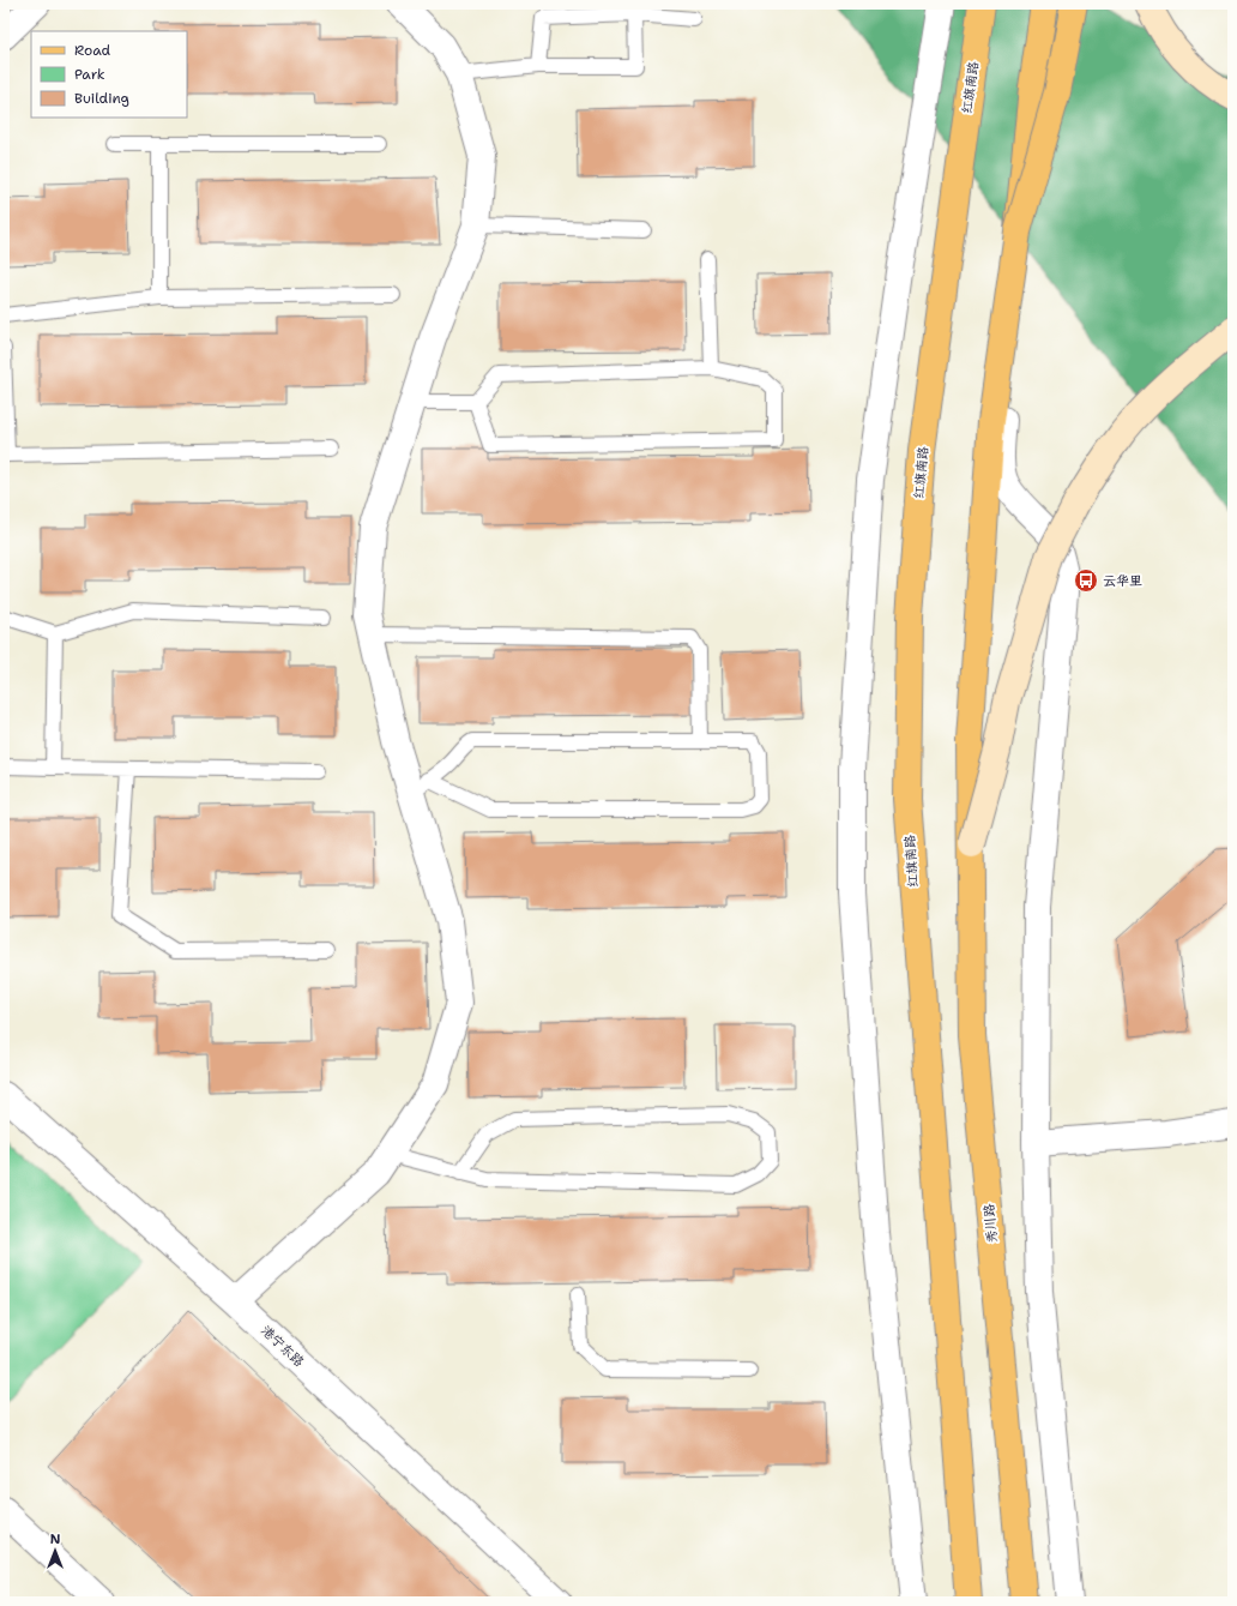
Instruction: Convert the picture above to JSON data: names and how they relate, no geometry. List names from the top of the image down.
{
  "streets": {
    "main road": ["红旗南路", "秀川路"],
    "street": ["港宁东路"]
  },
  "places": {
    "bus stop": ["云华里"]
  },
  "legend": ["Road", "Park", "Building"],
  "north": "top"
}
